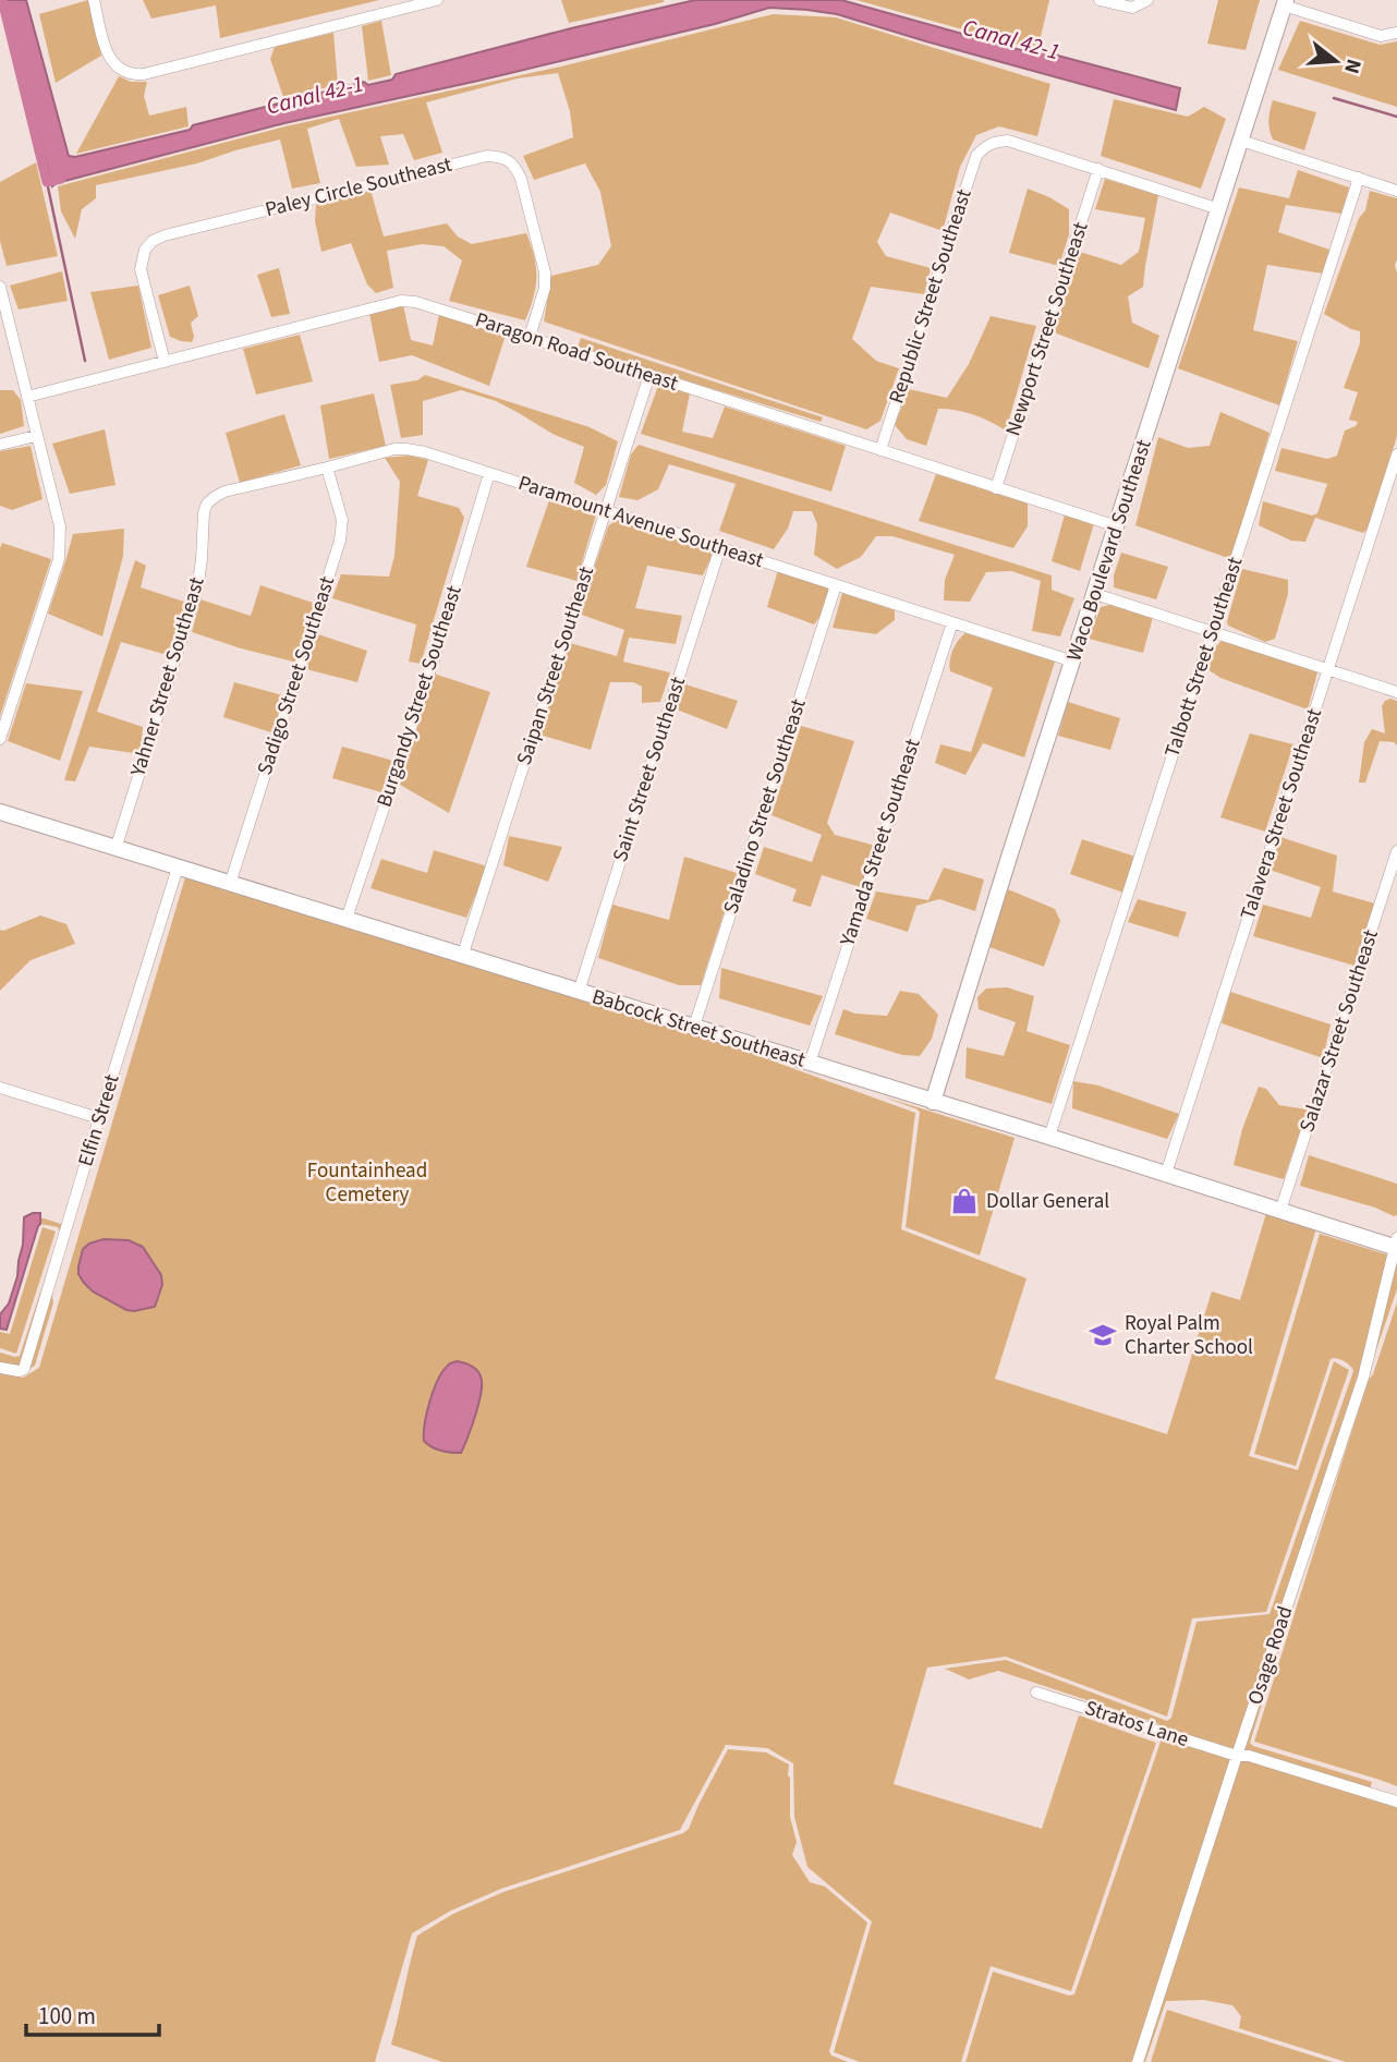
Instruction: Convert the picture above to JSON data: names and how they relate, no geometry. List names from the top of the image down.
{
  "streets": {
    "main road": ["Waco Boulevard Southeast", "Babcock Street Southeast"],
    "street": [
      "Paley Circle Southeast",
      "Republic Street Southeast",
      "Newport Street Southeast",
      "Paragon Road Southeast",
      "Paramount Avenue Southeast",
      "Talbott Street Southeast",
      "Saipan Street Southeast",
      "Sadigo Street Southeast",
      "Yahner Street Southeast",
      "Burgandy Street Southeast",
      "Saint Street Southeast",
      "Saladino Street Southeast",
      "Talavera Street Southeast",
      "Yamada Street Southeast",
      "Salazar Street Southeast",
      "Elfin Street",
      "Osage Road",
      "Stratos Lane"
    ]
  },
  "crossings": [
    ["Paley Circle Southeast", "Paragon Road Southeast"],
    ["Republic Street Southeast", "Newport Street Southeast"],
    ["Republic Street Southeast", "Paragon Road Southeast"],
    ["Newport Street Southeast", "Paragon Road Southeast"],
    ["Paragon Road Southeast", "Waco Boulevard Southeast"],
    ["Paragon Road Southeast", "Saipan Street Southeast"],
    ["Paramount Avenue Southeast", "Waco Boulevard Southeast"],
    ["Paramount Avenue Southeast", "Saipan Street Southeast"],
    ["Paramount Avenue Southeast", "Sadigo Street Southeast"],
    ["Paramount Avenue Southeast", "Yahner Street Southeast"],
    ["Paramount Avenue Southeast", "Burgandy Street Southeast"],
    ["Paramount Avenue Southeast", "Saint Street Southeast"],
    ["Paramount Avenue Southeast", "Saladino Street Southeast"],
    ["Paramount Avenue Southeast", "Yamada Street Southeast"],
    ["Waco Boulevard Southeast", "Babcock Street Southeast"],
    ["Talbott Street Southeast", "Babcock Street Southeast"],
    ["Saipan Street Southeast", "Babcock Street Southeast"],
    ["Sadigo Street Southeast", "Babcock Street Southeast"],
    ["Yahner Street Southeast", "Babcock Street Southeast"],
    ["Burgandy Street Southeast", "Babcock Street Southeast"],
    ["Saint Street Southeast", "Babcock Street Southeast"],
    ["Saladino Street Southeast", "Babcock Street Southeast"],
    ["Talavera Street Southeast", "Babcock Street Southeast"],
    ["Yamada Street Southeast", "Babcock Street Southeast"],
    ["Babcock Street Southeast", "Salazar Street Southeast"],
    ["Babcock Street Southeast", "Elfin Street"],
    ["Babcock Street Southeast", "Osage Road"],
    ["Osage Road", "Stratos Lane"]
  ],
  "water": ["Canal 42-1"],
  "parks": ["Fountainhead Cemetery"],
  "places": {
    "shop": ["Dollar General"],
    "school or university": ["Royal Palm Charter School"]
  },
  "scale_bar": "100 m",
  "north": "right"
}
